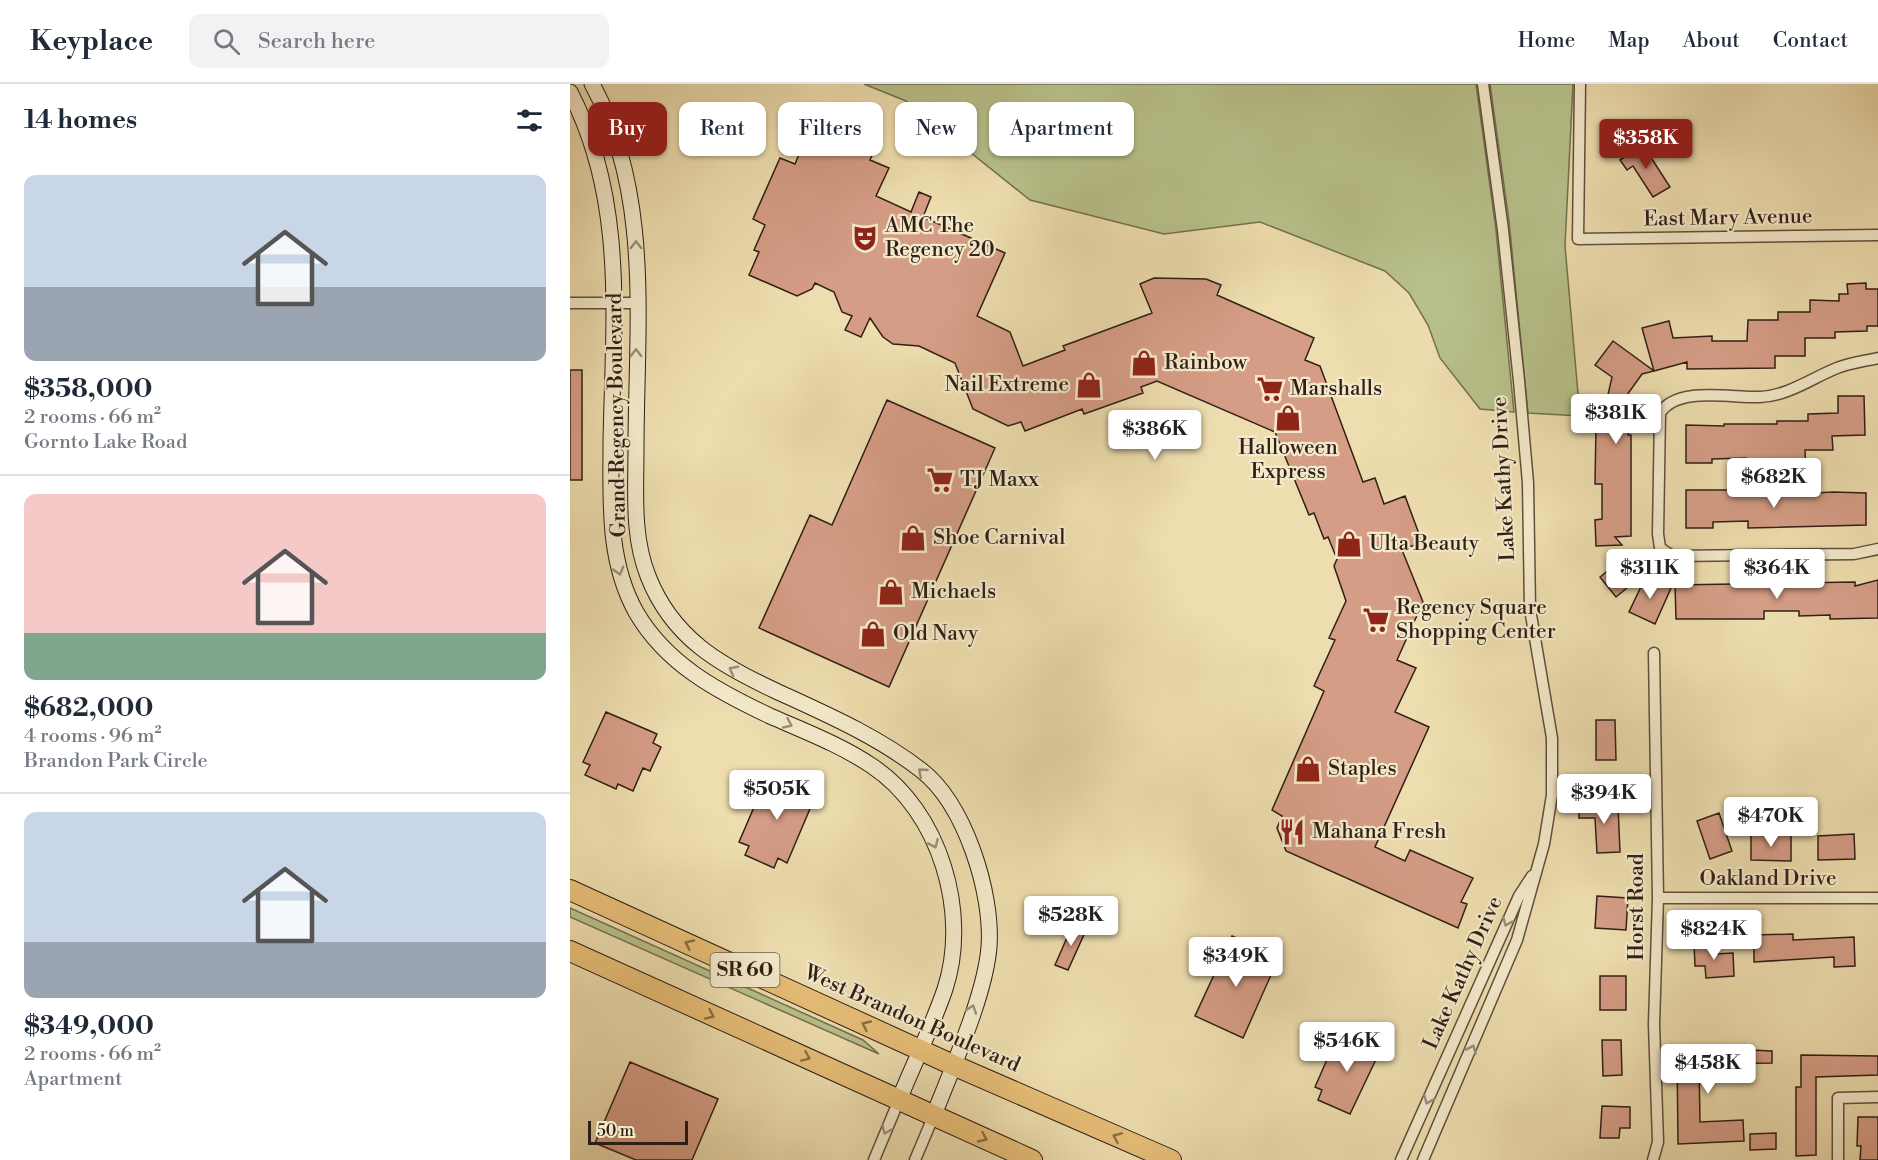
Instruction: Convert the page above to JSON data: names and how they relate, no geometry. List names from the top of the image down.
{
  "streets": {
    "highway": ["SR 60", "West Brandon Boulevard"],
    "street": [
      "East Mary Avenue",
      "Grand Regency Boulevard",
      "Lake Kathy Drive",
      "Oakland Drive",
      "Horst Road"
    ]
  },
  "crossings": [
    ["Grand Regency Boulevard", "SR 60"],
    ["Grand Regency Boulevard", "West Brandon Boulevard"],
    ["Oakland Drive", "Horst Road"]
  ],
  "places": {
    "theatre": ["AMC The Regency 20"],
    "shop": [
      "Rainbow",
      "Nail Extreme",
      "Halloween Express",
      "Shoe Carnival",
      "Ulta Beauty",
      "Michaels",
      "Old Navy",
      "Staples"
    ],
    "supermarket": ["Marshalls", "TJ Maxx", "Regency Square Shopping Center"],
    "restaurant": ["Mahana Fresh"]
  },
  "scale_bar": "50 m",
  "page": {
    "header": "Keyplace",
    "search": "Search here",
    "nav": [
      "Home",
      "Map",
      "About",
      "Contact"
    ],
    "heading": "14 homes",
    "chip": [
      "Buy",
      "Rent",
      "Filters",
      "New",
      "Apartment"
    ],
    "price": [
      "$358K",
      "$381K",
      "$386K",
      "$682K",
      "$311K",
      "$364K",
      "$505K",
      "$394K",
      "$470K",
      "$528K",
      "$824K",
      "$349K",
      "$546K",
      "$458K"
    ],
    "list": [
      {
        "name": "$358,000",
        "note": "2 rooms · 66 m² · Gornto Lake Road"
      },
      {
        "name": "$682,000",
        "note": "4 rooms · 96 m² · Brandon Park Circle"
      },
      {
        "name": "$349,000",
        "note": "2 rooms · 66 m² · Apartment"
      }
    ],
    "scale": "50 m"
  }
}
